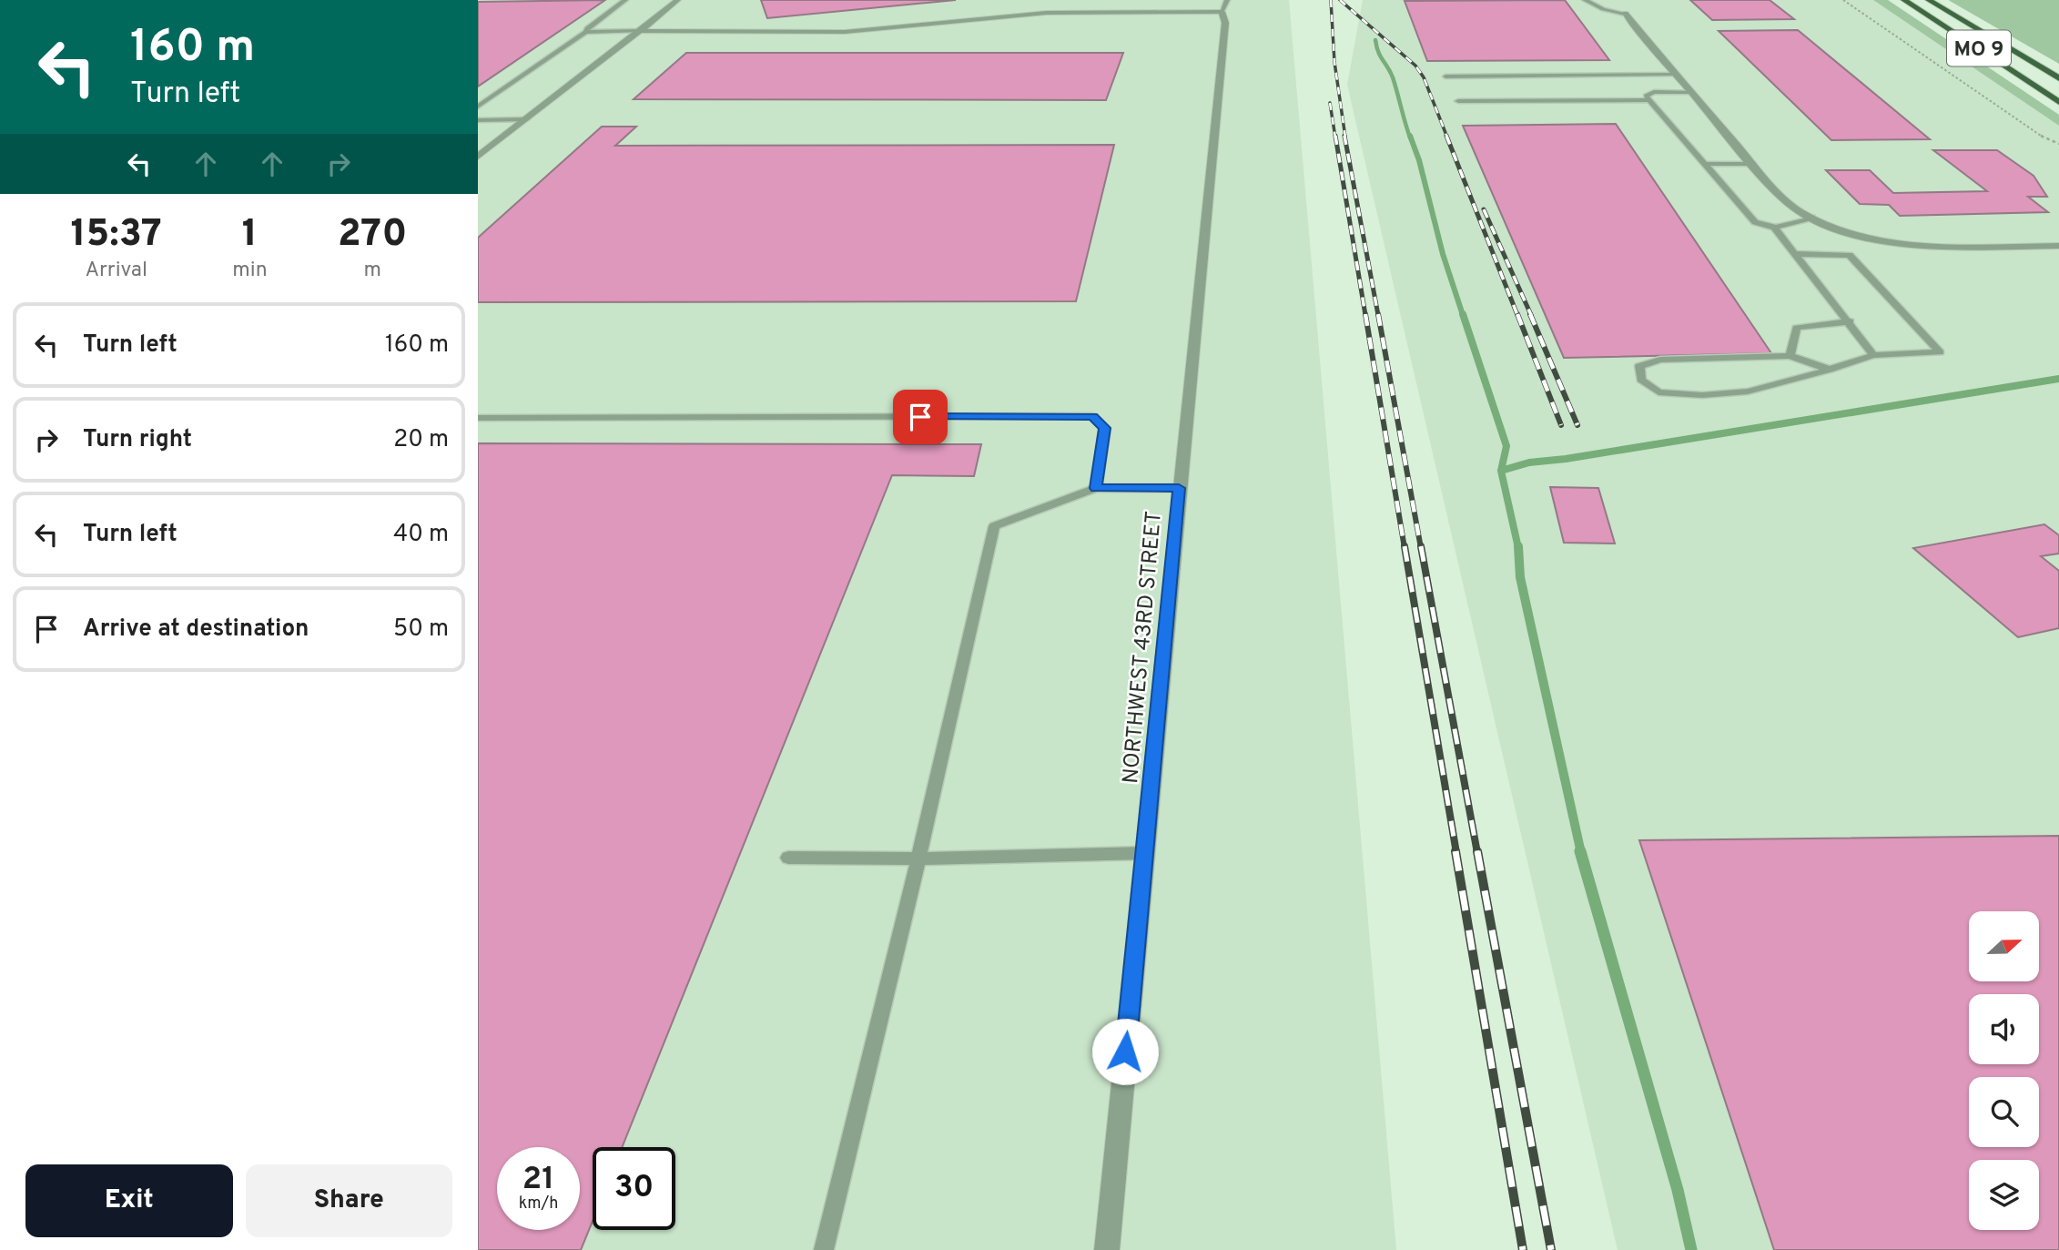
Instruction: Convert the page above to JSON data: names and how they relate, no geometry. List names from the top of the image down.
{
  "streets": {
    "main road": ["MO 9"],
    "street": ["NORTHWEST 43RD STREET"]
  },
  "north": "right",
  "page": {
    "turn": ["160 m", "Turn left"],
    "eta": [
      "15:37",
      "Arrival",
      "1",
      "min",
      "270",
      "m"
    ],
    "list": [
      {
        "name": "Turn left",
        "value": "160 m"
      },
      {
        "name": "Turn right",
        "value": "20 m"
      },
      {
        "name": "Turn left",
        "value": "40 m"
      },
      {
        "name": "Arrive at destination",
        "value": "50 m"
      }
    ],
    "speed": "21 km/h",
    "limit": "30",
    "buttons": ["Exit", "Share"]
  }
}
